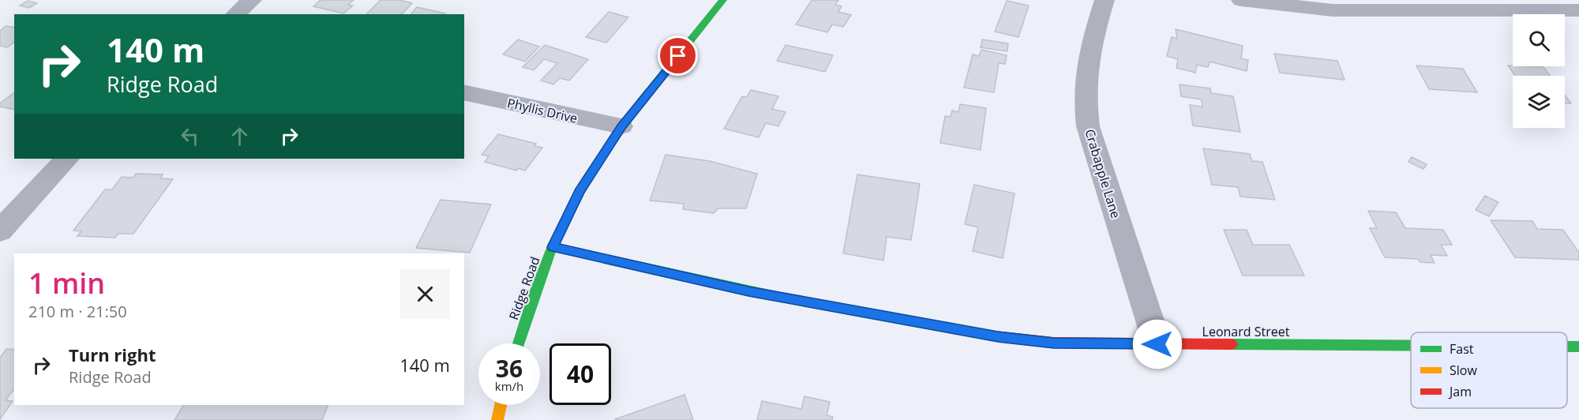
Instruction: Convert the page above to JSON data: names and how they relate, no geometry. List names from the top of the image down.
{
  "streets": {
    "street": [
      "Phyllis Drive",
      "Crabapple Lane",
      "Ridge Road",
      "Leonard Street"
    ]
  },
  "crossings": [
    ["Phyllis Drive", "Ridge Road"],
    ["Crabapple Lane", "Leonard Street"],
    ["Ridge Road", "Leonard Street"]
  ],
  "legend": ["Fast", "Slow", "Jam"],
  "page": {
    "turn": ["140 m", "Ridge Road"],
    "heading": ["1 min", "210 m · 21:50"],
    "list": [
      {
        "name": "Turn right",
        "note": "Ridge Road",
        "value": "140 m"
      }
    ],
    "speed": "36 km/h",
    "limit": "40"
  }
}
